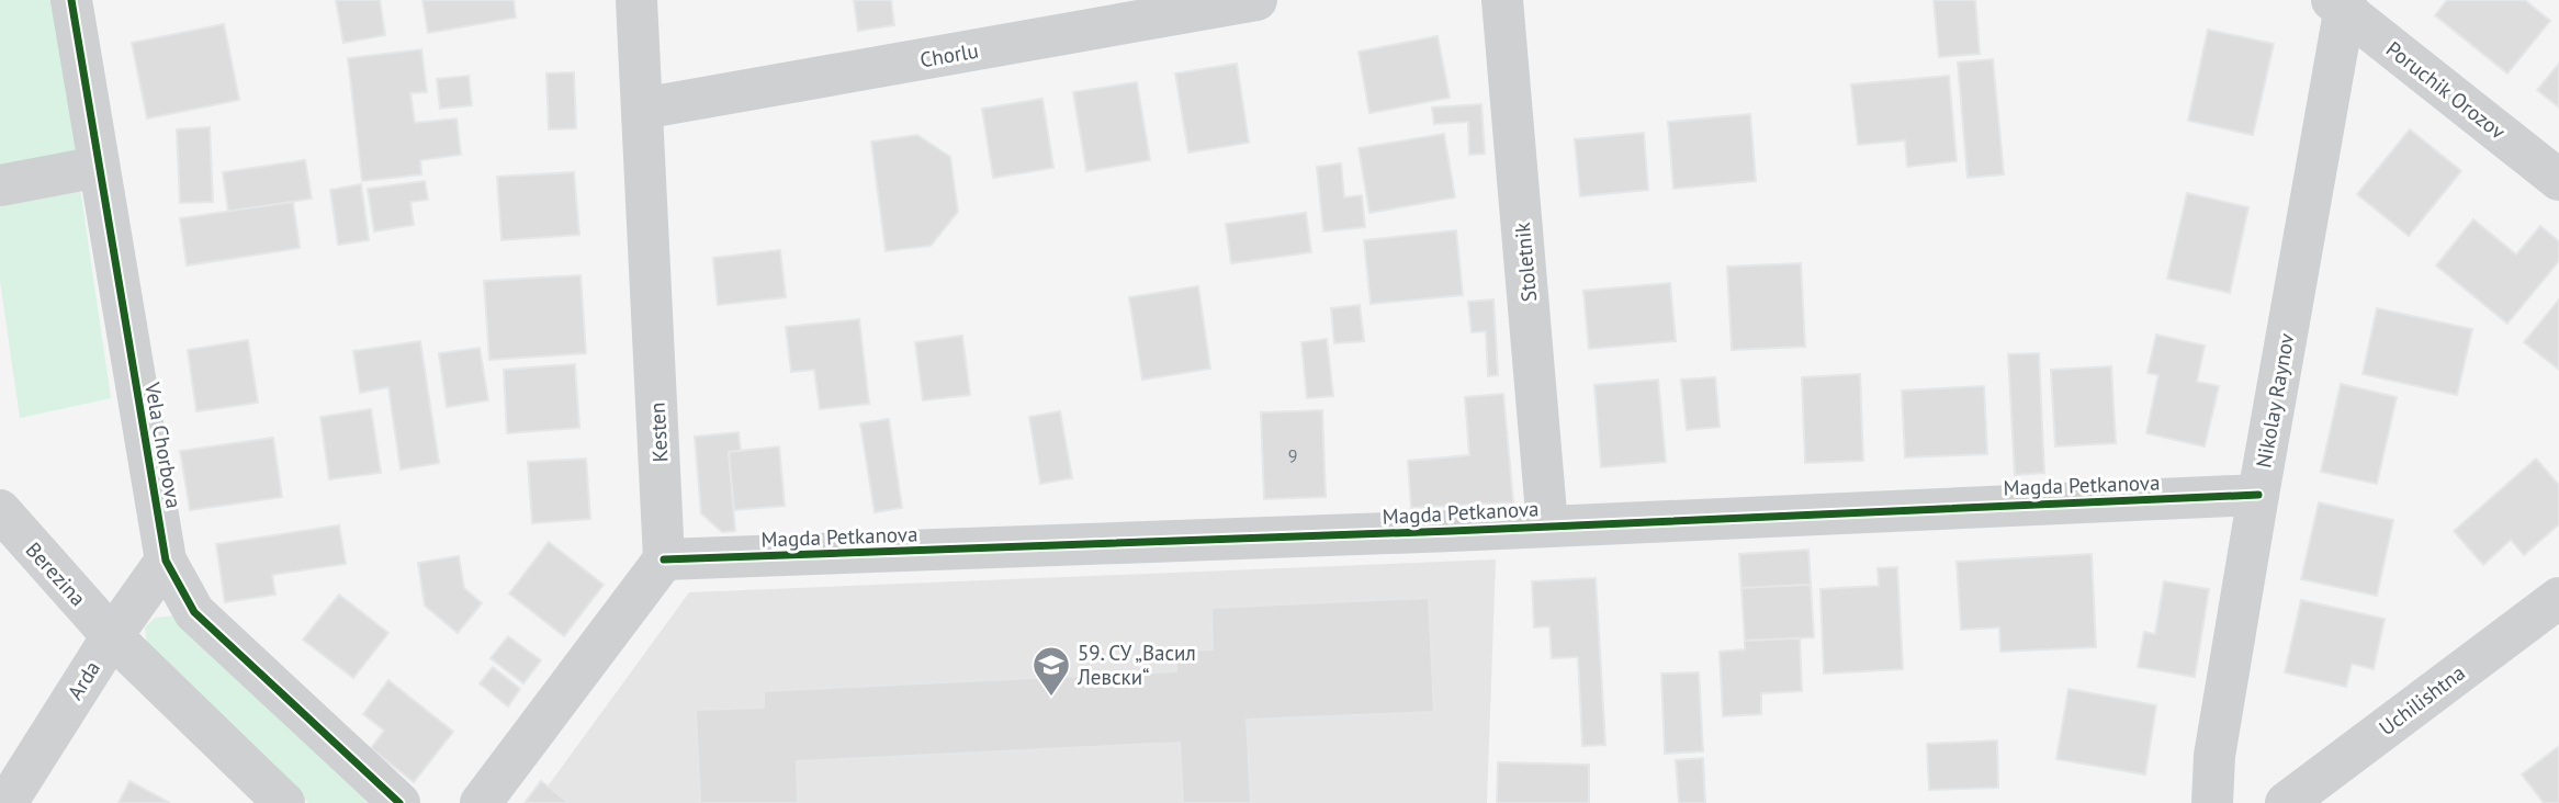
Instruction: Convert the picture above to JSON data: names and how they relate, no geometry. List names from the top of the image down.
{
  "streets": {
    "street": [
      "Chorlu",
      "Poruchik Orozov",
      "Stoletnik",
      "Nikolay Raynov",
      "Kesten",
      "Vela Chorbova",
      "Magda Petkanova",
      "Berezina",
      "Arda",
      "Uchilishtna"
    ]
  },
  "crossings": [
    ["Chorlu", "Kesten"],
    ["Poruchik Orozov", "Nikolay Raynov"],
    ["Stoletnik", "Magda Petkanova"],
    ["Nikolay Raynov", "Magda Petkanova"],
    ["Kesten", "Magda Petkanova"],
    ["Vela Chorbova", "Arda"],
    ["Berezina", "Arda"]
  ],
  "places": {
    "school or university": ["59. СУ „Васил Левски“"]
  },
  "house_numbers": ["9"]
}
